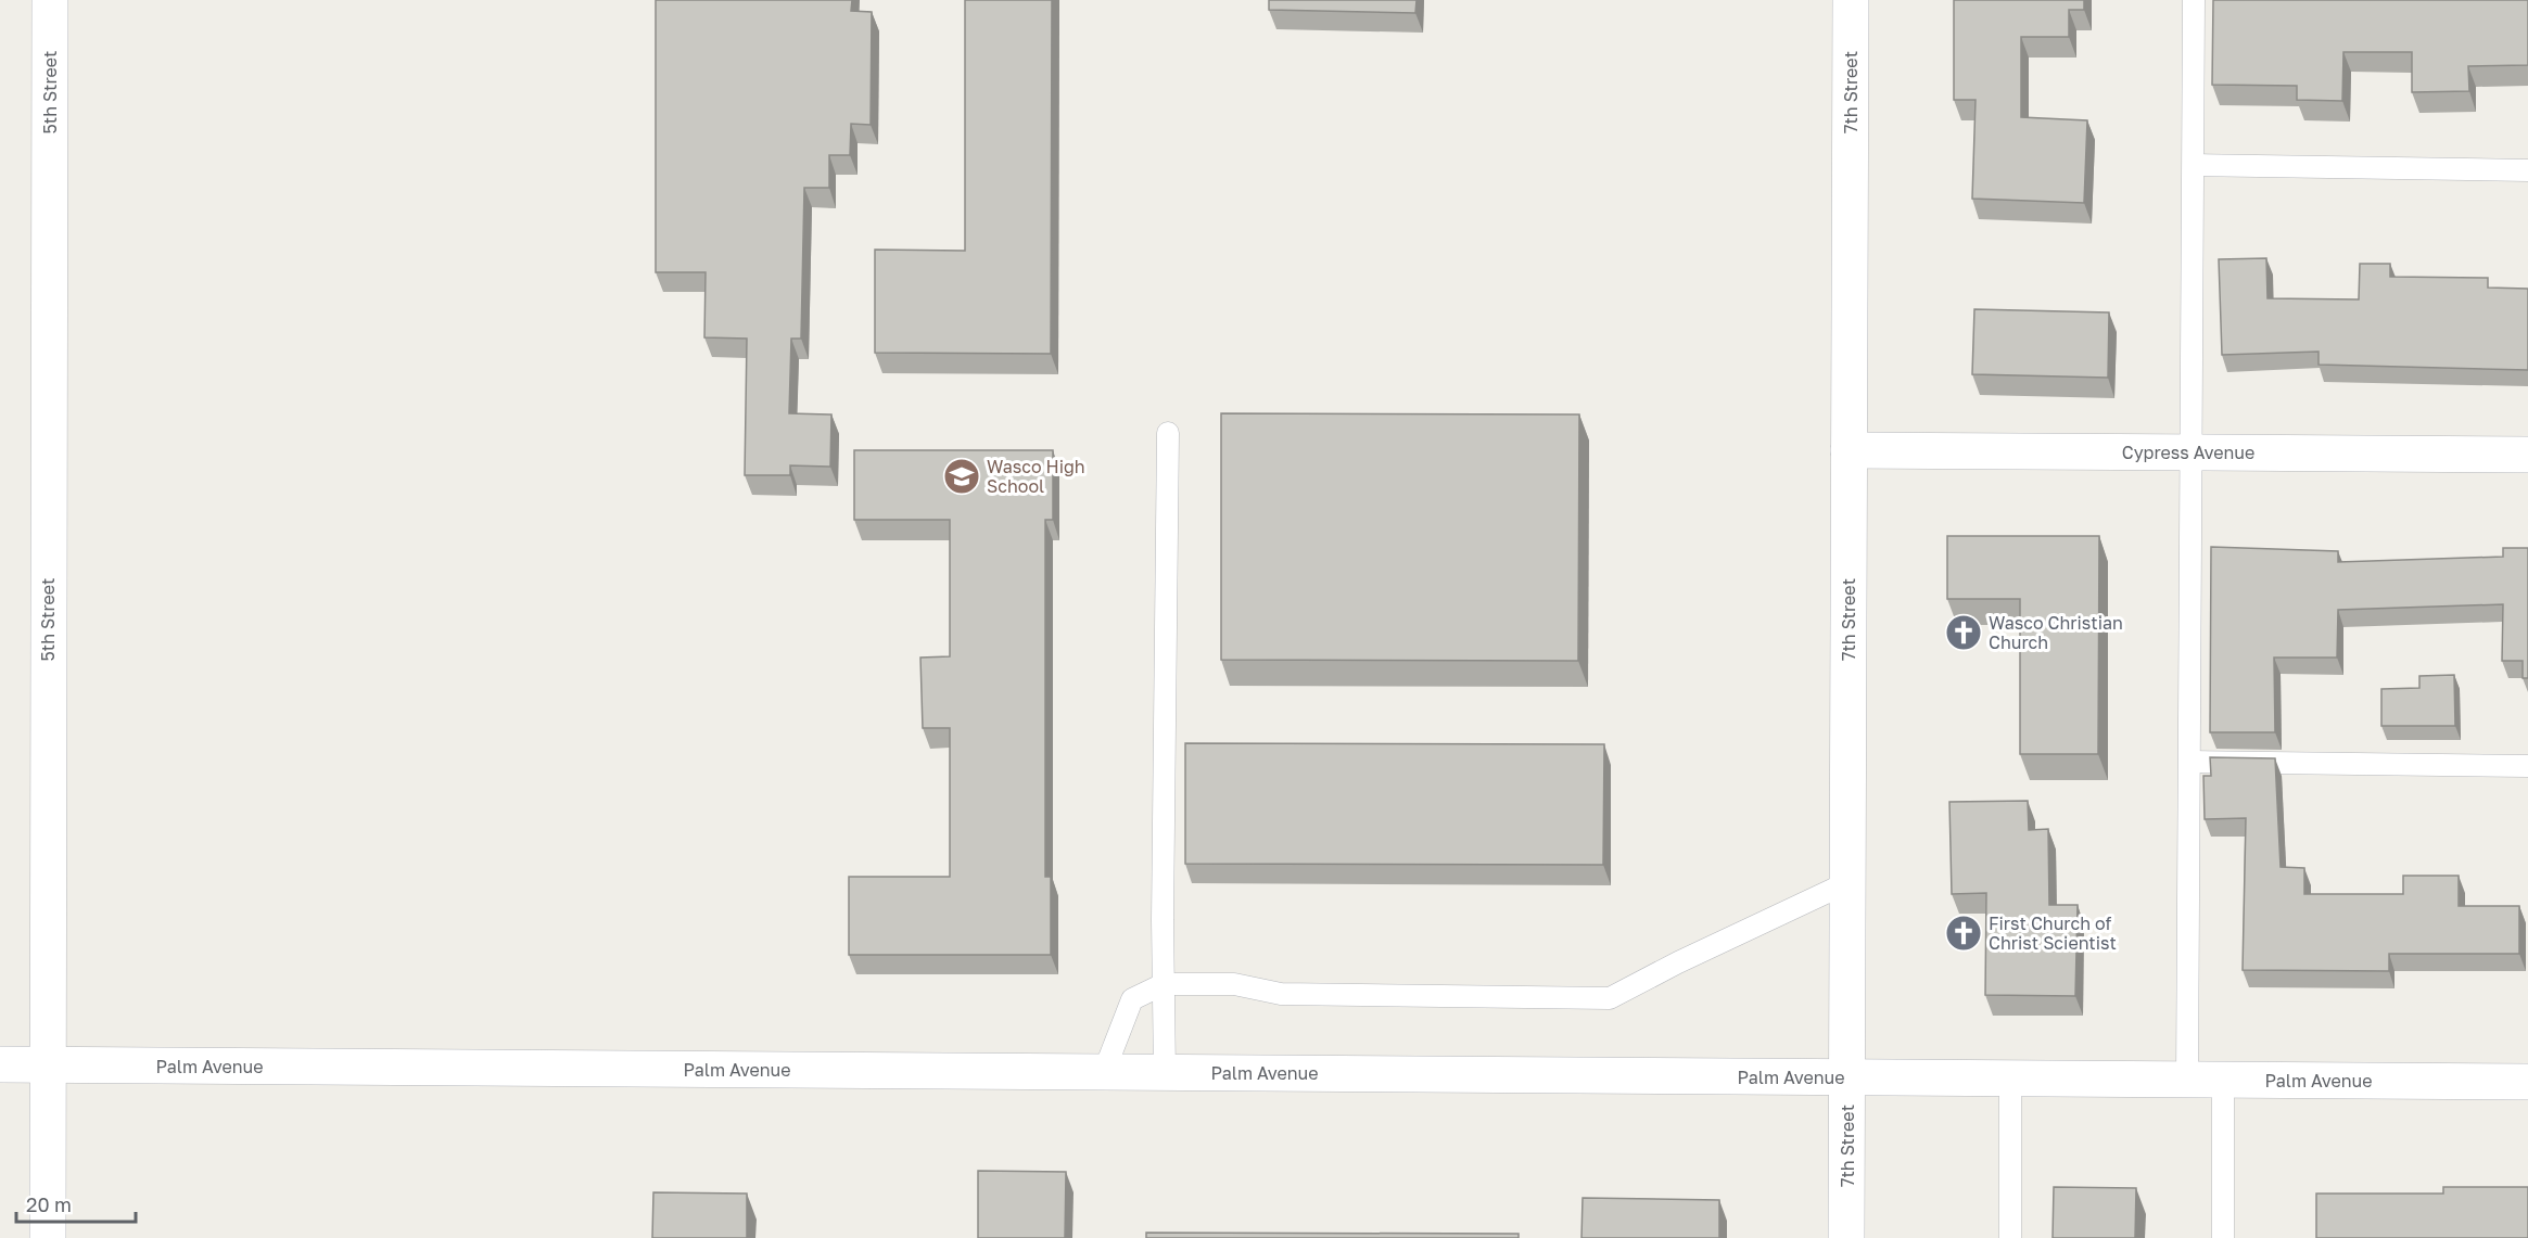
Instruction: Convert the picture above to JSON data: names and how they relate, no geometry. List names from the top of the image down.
{
  "streets": {
    "street": [
      "5th Street",
      "7th Street",
      "Cypress Avenue",
      "Palm Avenue"
    ]
  },
  "crossings": [
    ["5th Street", "Palm Avenue"],
    ["7th Street", "Cypress Avenue"],
    ["7th Street", "Palm Avenue"]
  ],
  "places": {
    "school or university": ["Wasco High School"],
    "church": ["Wasco Christian Church", "First Church of Christ Scientist"]
  },
  "scale_bar": "20 m"
}
